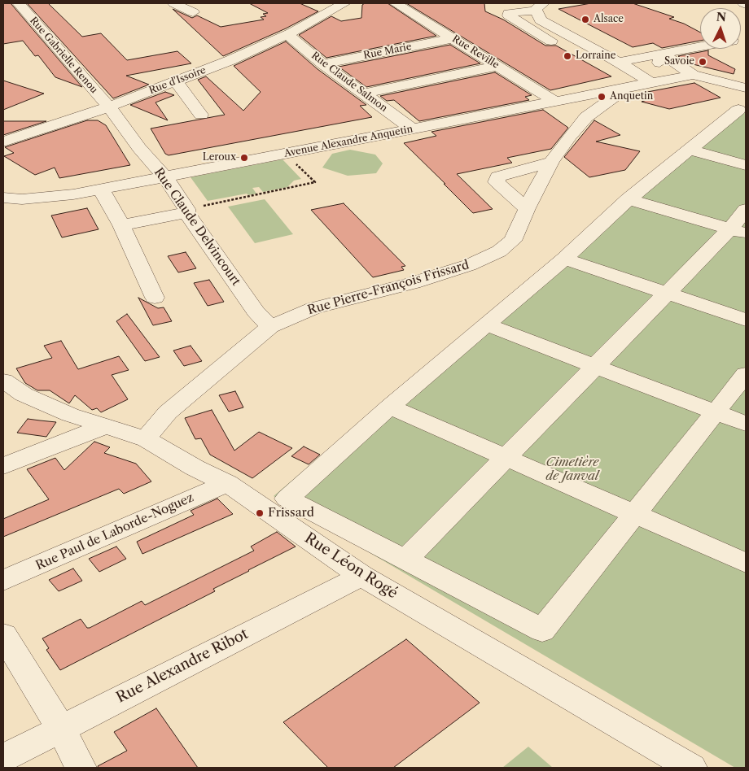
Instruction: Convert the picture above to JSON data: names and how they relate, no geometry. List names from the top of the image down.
{
  "streets": {
    "street": [
      "Rue Marie",
      "Rue Reville",
      "Rue Gabrielle Renou",
      "Rue d'Issoire",
      "Rue Claude Salmon",
      "Avenue Alexandre Anquetin",
      "Rue Claude Delvincourt",
      "Rue Pierre-François Frissard",
      "Rue Paul de Laborde-Noguez",
      "Rue Léon Rogé",
      "Rue Alexandre Ribot"
    ]
  },
  "crossings": [
    ["Rue Marie", "Rue Reville"],
    ["Rue Marie", "Rue Claude Salmon"],
    ["Rue Reville", "Avenue Alexandre Anquetin"],
    ["Rue Gabrielle Renou", "Rue d'Issoire"],
    ["Rue Gabrielle Renou", "Rue Claude Delvincourt"],
    ["Rue d'Issoire", "Rue Claude Salmon"],
    ["Rue d'Issoire", "Rue Claude Delvincourt"],
    ["Rue Claude Salmon", "Avenue Alexandre Anquetin"],
    ["Avenue Alexandre Anquetin", "Rue Claude Delvincourt"],
    ["Avenue Alexandre Anquetin", "Rue Pierre-François Frissard"],
    ["Rue Claude Delvincourt", "Rue Pierre-François Frissard"],
    ["Rue Pierre-François Frissard", "Rue Léon Rogé"],
    ["Rue Paul de Laborde-Noguez", "Rue Léon Rogé"],
    ["Rue Léon Rogé", "Rue Alexandre Ribot"]
  ],
  "parks": ["Cimetière de Janval"],
  "places": [
    "Alsace",
    "Lorraine",
    "Savoie",
    "Anquetin",
    "Leroux",
    "Frissard"
  ],
  "north": "top"
}
